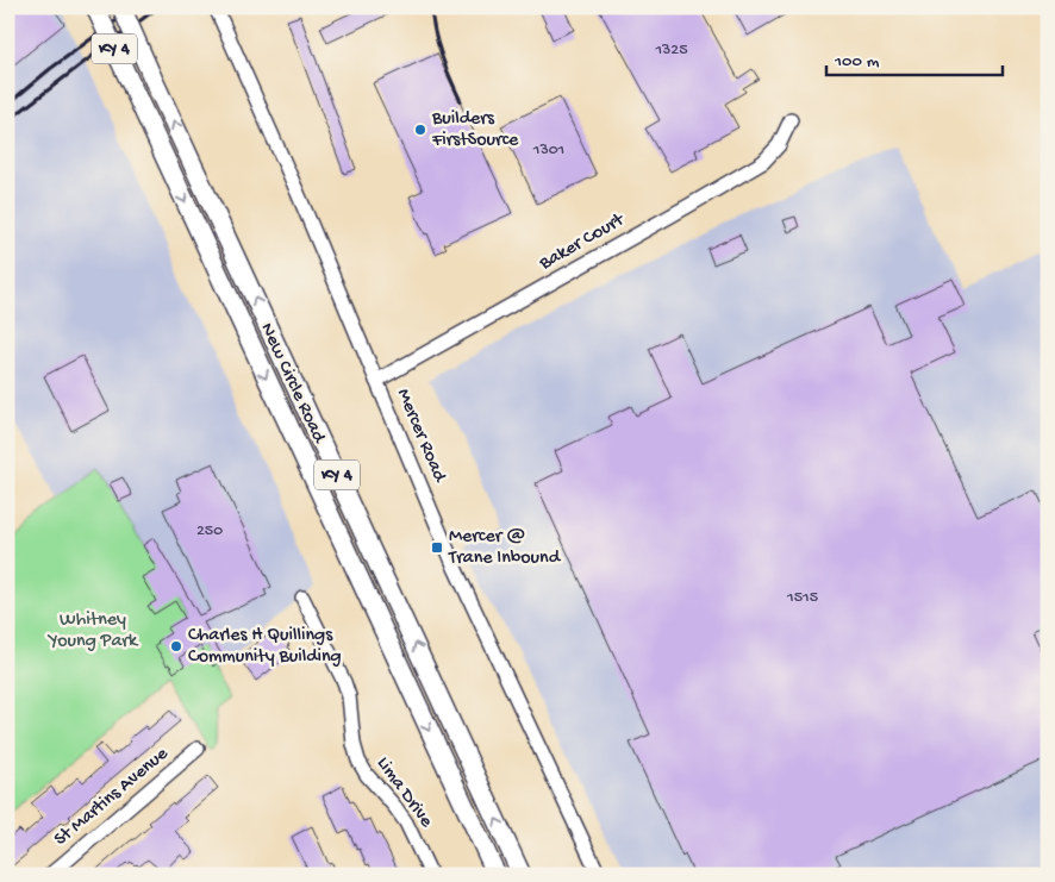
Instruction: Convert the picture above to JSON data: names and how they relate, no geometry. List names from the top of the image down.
{
  "streets": {
    "highway": ["KY 4", "New Circle Road"],
    "street": [
      "Baker Court",
      "Mercer Road",
      "Lima Drive",
      "St Martins Avenue"
    ]
  },
  "crossings": [
    ["Baker Court", "Mercer Road"]
  ],
  "parks": ["Whitney Young Park"],
  "places": {
    "other": ["Builders FirstSource", "Charles H Quillings Community Building"],
    "transit": ["Mercer @ Trane Inbound"]
  },
  "house_numbers": [
    "1325",
    "1301",
    "250",
    "1515"
  ],
  "scale_bar": "100 m"
}
